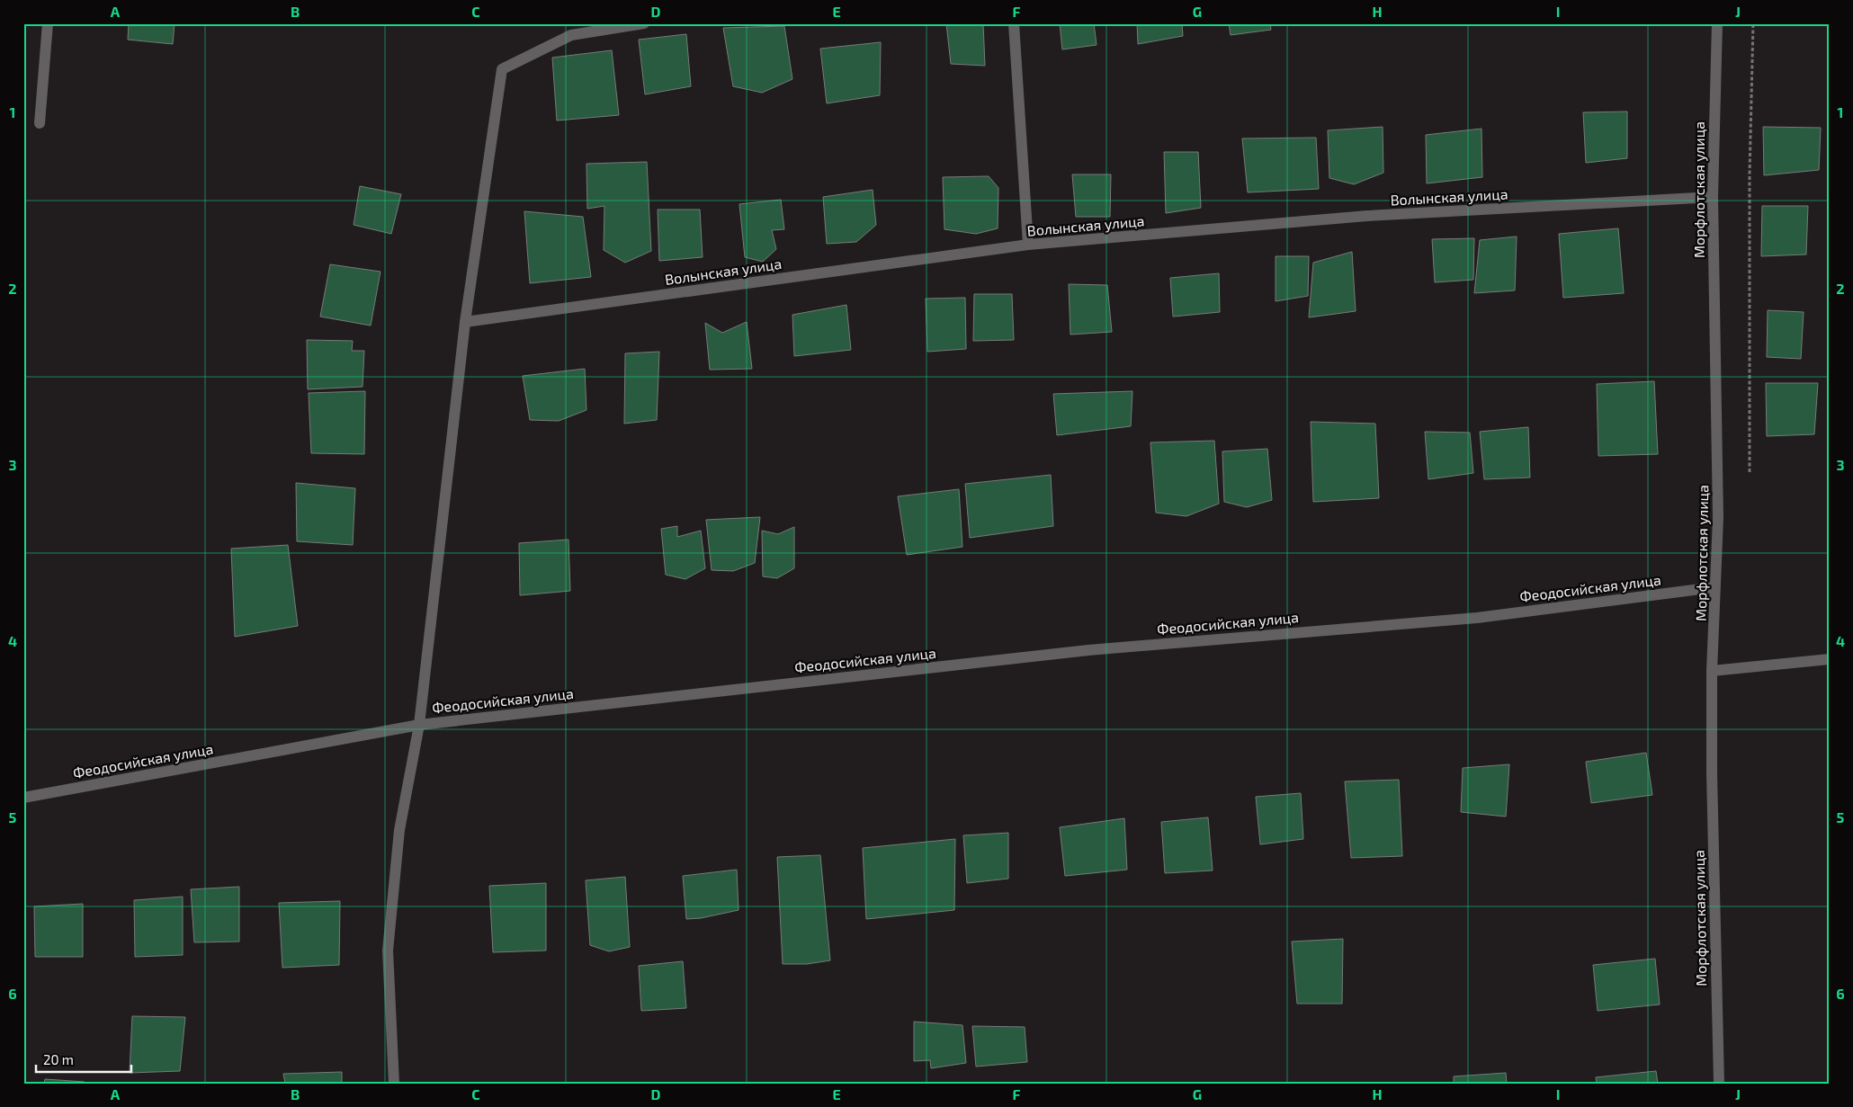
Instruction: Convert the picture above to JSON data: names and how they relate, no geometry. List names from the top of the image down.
{
  "streets": {
    "street": ["Морфлотская улица", "Волынская улица", "Феодосийская улица"]
  },
  "crossings": [
    ["Морфлотская улица", "Волынская улица"],
    ["Морфлотская улица", "Феодосийская улица"]
  ],
  "scale_bar": "20 m",
  "grid": {
    "columns": [
      "A",
      "B",
      "C",
      "D",
      "E",
      "F",
      "G",
      "H",
      "I",
      "J"
    ],
    "rows": [
      "1",
      "2",
      "3",
      "4",
      "5",
      "6"
    ]
  }
}
